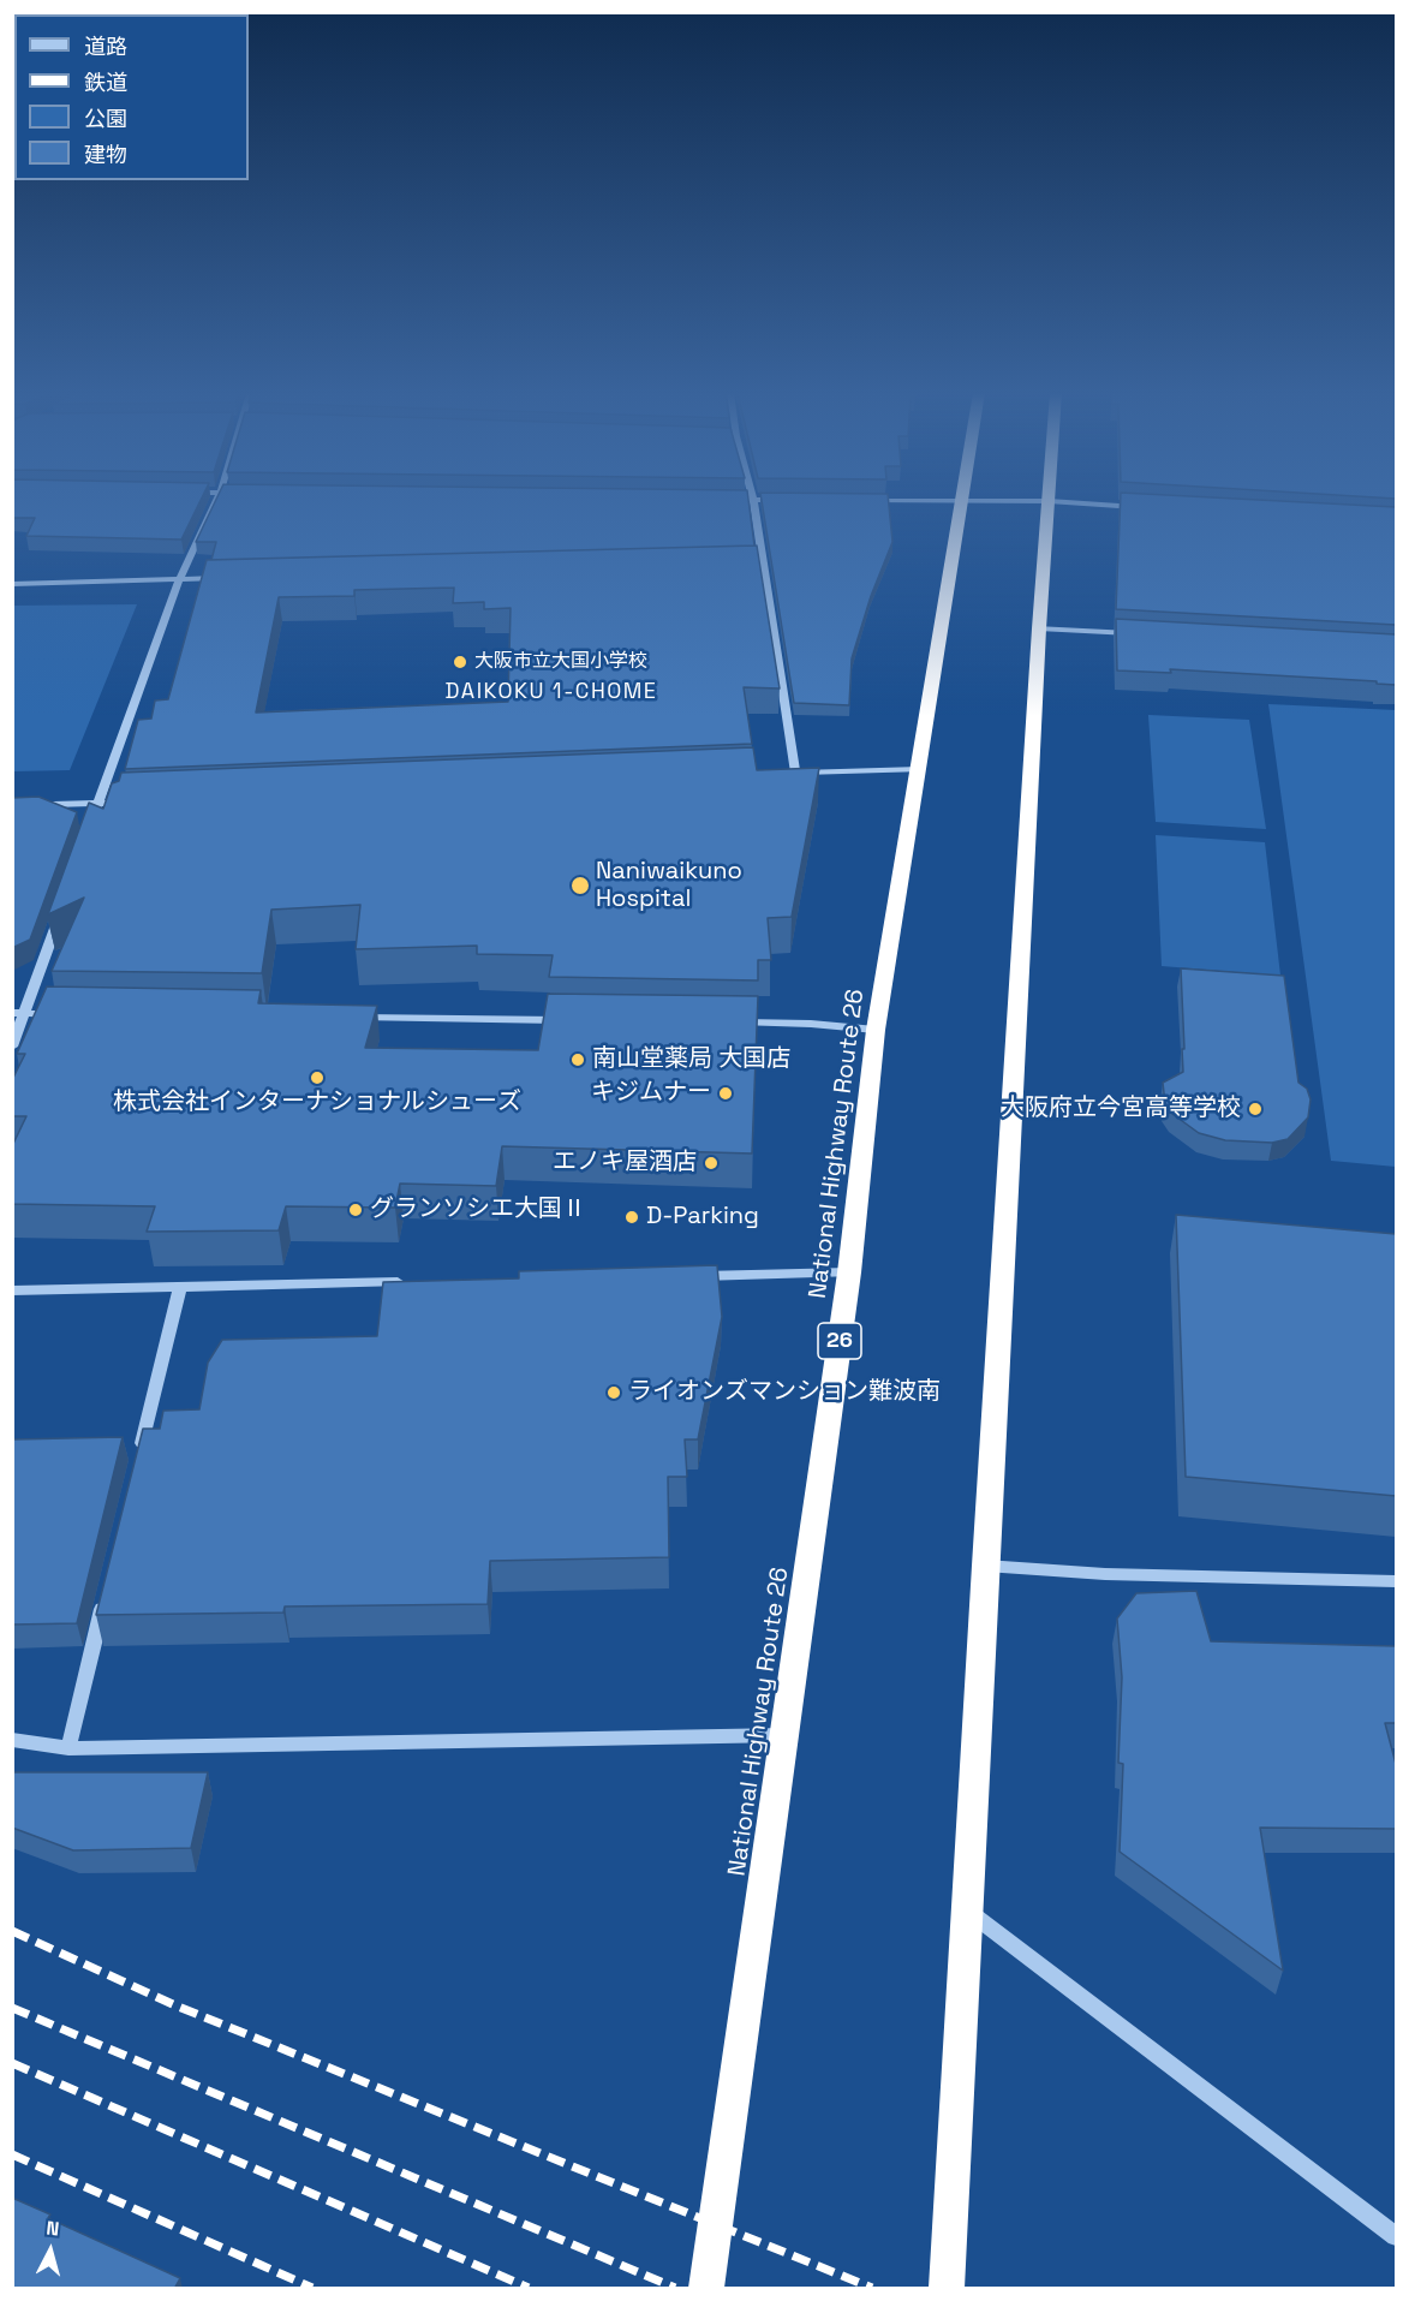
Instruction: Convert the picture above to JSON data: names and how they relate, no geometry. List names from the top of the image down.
{
  "streets": {
    "highway": ["National Highway Route 26", "26"]
  },
  "districts": ["DAIKOKU 1-CHOME"],
  "places": [
    "大阪市立大国小学校",
    "Naniwaikuno Hospital",
    "南山堂薬局 大国店",
    "株式会社インターナショナルシューズ",
    "キジムナー",
    "大阪府立今宮高等学校",
    "エノキ屋酒店",
    "グランソシエ大国Ⅱ",
    "D-Parking",
    "ライオンズマンション難波南"
  ],
  "legend": [
    "道路",
    "鉄道",
    "公園",
    "建物"
  ],
  "north": "top"
}
